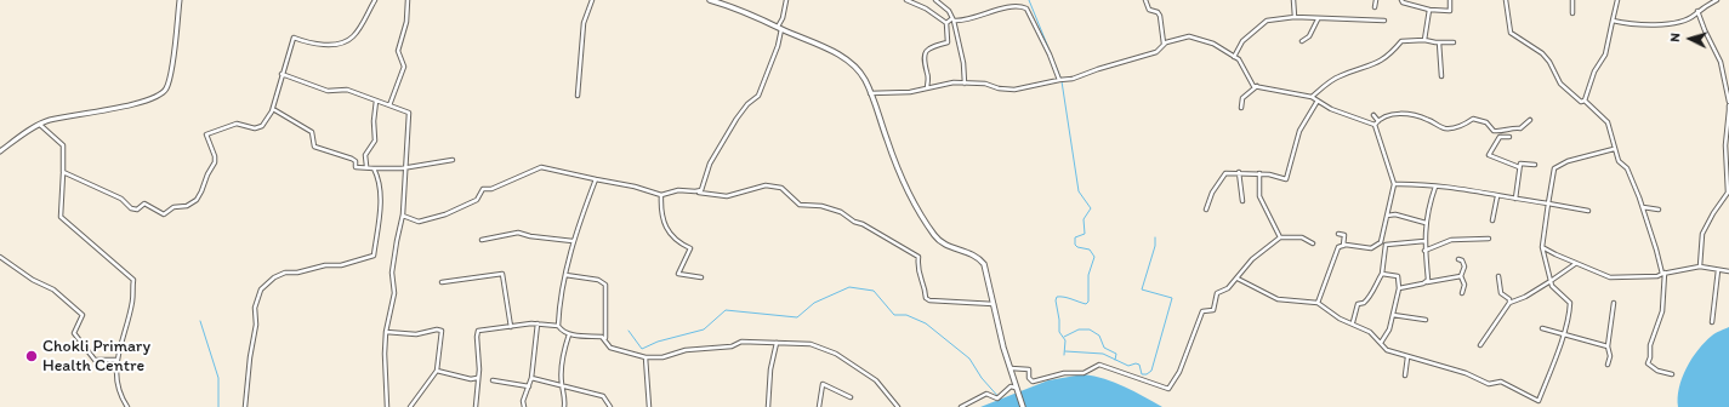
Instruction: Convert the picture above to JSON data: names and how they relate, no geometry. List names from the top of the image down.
{
  "places": ["Chokli Primary Health Centre"],
  "north": "left"
}
